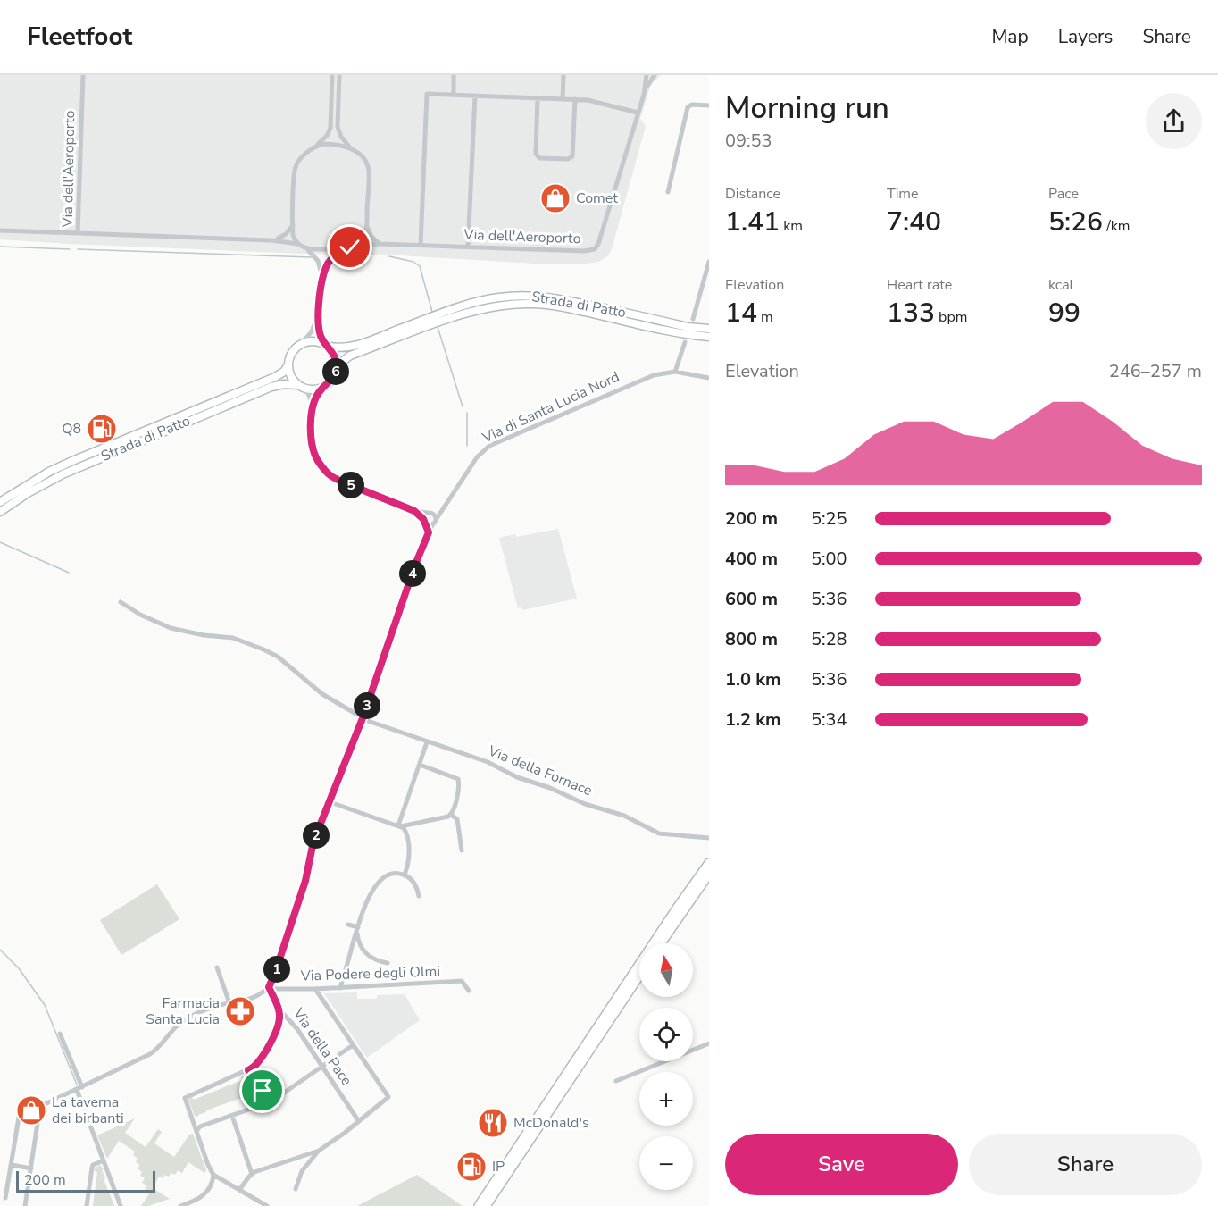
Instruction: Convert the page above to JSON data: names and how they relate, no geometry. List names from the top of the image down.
{
  "streets": {
    "main road": ["Strada di Patto"],
    "street": [
      "Via dell'Aeroporto",
      "Via di Santa Lucia Nord",
      "Via della Fornace",
      "Via Podere degli Olmi",
      "Via della Pace"
    ]
  },
  "crossings": [
    ["Via di Santa Lucia Nord", "Via della Fornace"],
    ["Via di Santa Lucia Nord", "Via Podere degli Olmi"],
    ["Via di Santa Lucia Nord", "Via della Pace"],
    ["Via Podere degli Olmi", "Via della Pace"]
  ],
  "places": {
    "shop": ["Comet", "La taverna dei birbanti"],
    "fuel station": ["Q8", "IP"],
    "pharmacy": ["Farmacia Santa Lucia"],
    "restaurant": ["McDonald's"]
  },
  "scale_bar": "200 m",
  "north": "top",
  "page": {
    "header": "Fleetfoot",
    "nav": ["Map", "Layers", "Share"],
    "heading": ["Morning run", "09:53"],
    "stats": [
      ["Distance", "1.41 km"],
      ["Time", "7:40"],
      ["Pace", "5:26 /km"],
      ["Elevation", "14 m"],
      ["Heart rate", "133 bpm"],
      ["kcal", "99"]
    ],
    "chart": ["Elevation", "246–257 m"],
    "pins": [
      "6",
      "5",
      "4",
      "3",
      "2",
      "1"
    ],
    "list": [
      {
        "name": "200 m",
        "note": "5:25"
      },
      {
        "name": "400 m",
        "note": "5:00"
      },
      {
        "name": "600 m",
        "note": "5:36"
      },
      {
        "name": "800 m",
        "note": "5:28"
      },
      {
        "name": "1.0 km",
        "note": "5:36"
      },
      {
        "name": "1.2 km",
        "note": "5:34"
      }
    ],
    "map_buttons": ["+", "−"],
    "buttons": ["Save", "Share"],
    "scale": "200 m"
  }
}
